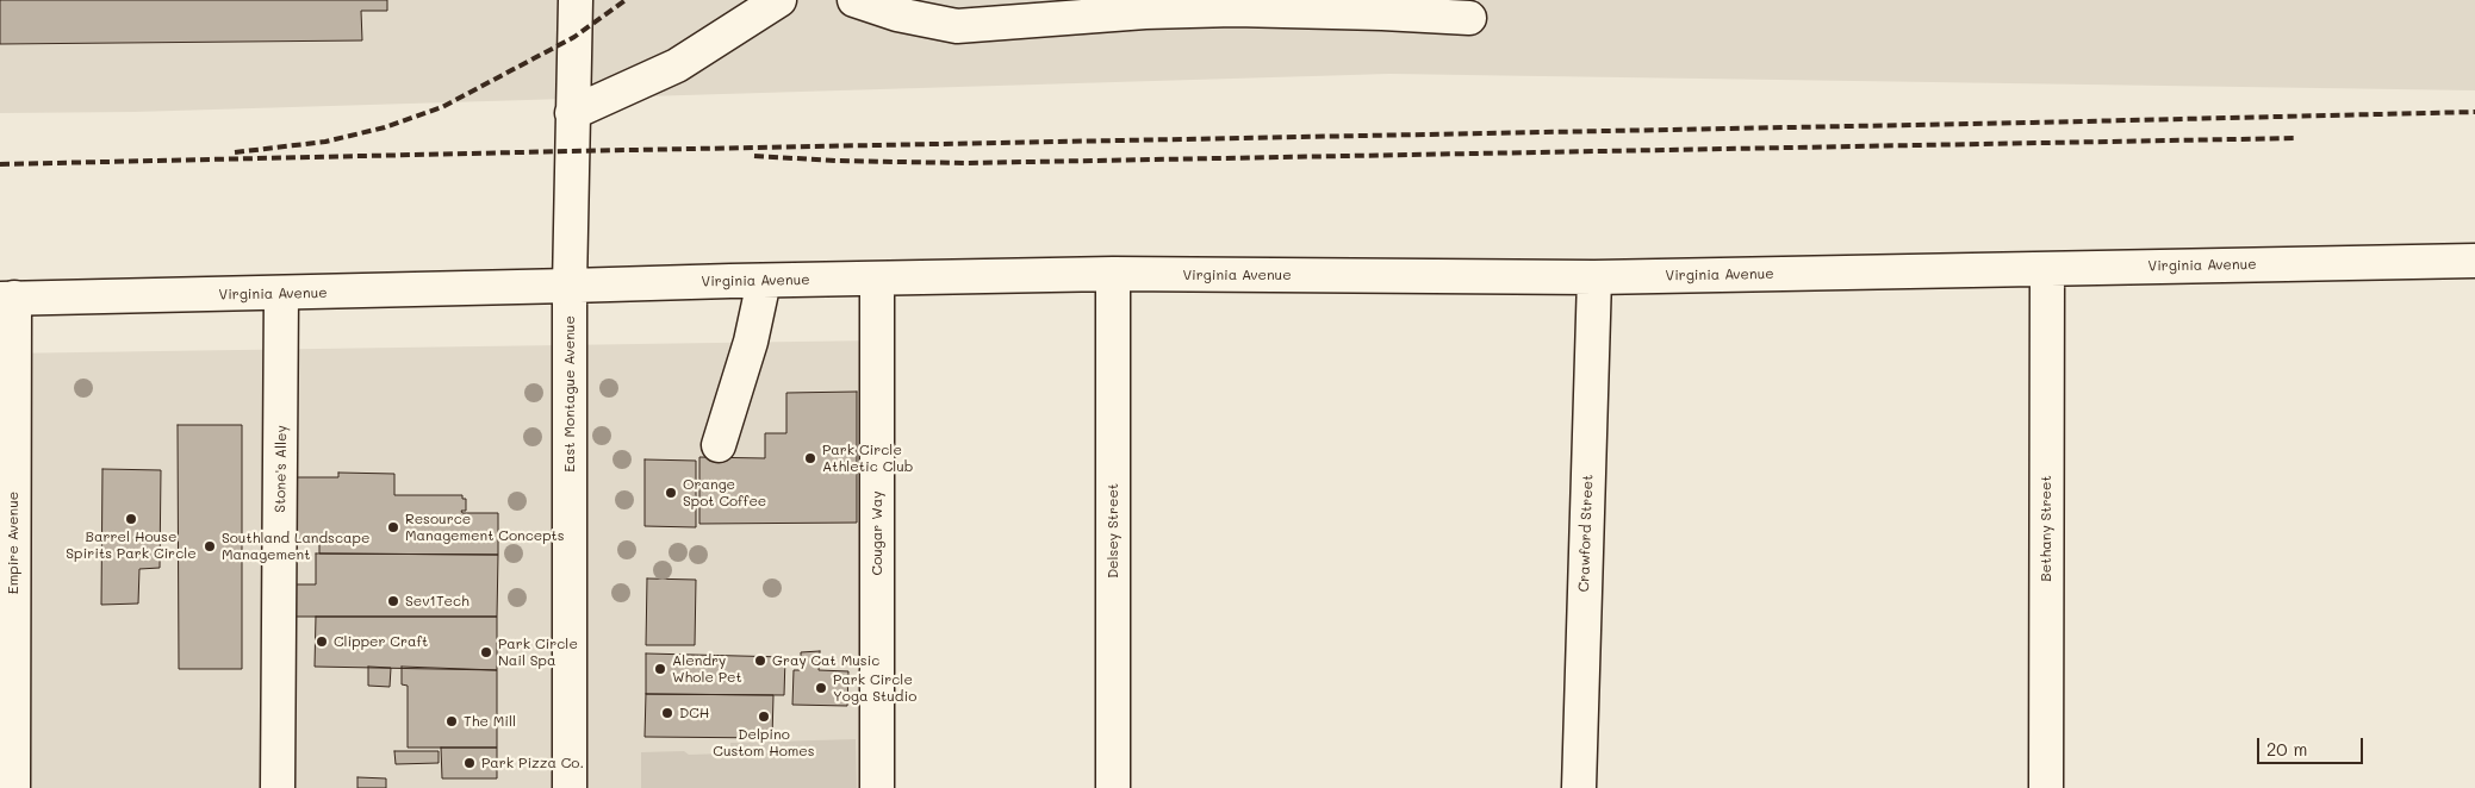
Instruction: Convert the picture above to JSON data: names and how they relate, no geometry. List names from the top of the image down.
{
  "streets": {
    "street": [
      "Virginia Avenue",
      "East Montague Avenue",
      "Stone's Alley",
      "Bethany Street",
      "Delsey Street",
      "Cougar Way",
      "Crawford Street",
      "Empire Avenue"
    ]
  },
  "crossings": [
    ["Virginia Avenue", "East Montague Avenue"],
    ["Virginia Avenue", "Stone's Alley"],
    ["Virginia Avenue", "Bethany Street"],
    ["Virginia Avenue", "Delsey Street"],
    ["Virginia Avenue", "Cougar Way"],
    ["Virginia Avenue", "Crawford Street"],
    ["Virginia Avenue", "Empire Avenue"]
  ],
  "places": [
    "Park Circle Athletic Club",
    "Orange Spot Coffee",
    "Barrel House Spirits Park Circle",
    "Resource Management Concepts",
    "Southland Landscape Management",
    "Sev1Tech",
    "Clipper Craft",
    "Park Circle Nail Spa",
    "Gray Cat Music",
    "Alendry Whole Pet",
    "Park Circle Yoga Studio",
    "DCH",
    "Delpino Custom Homes",
    "The Mill",
    "Park Pizza Co."
  ],
  "scale_bar": "20 m"
}
